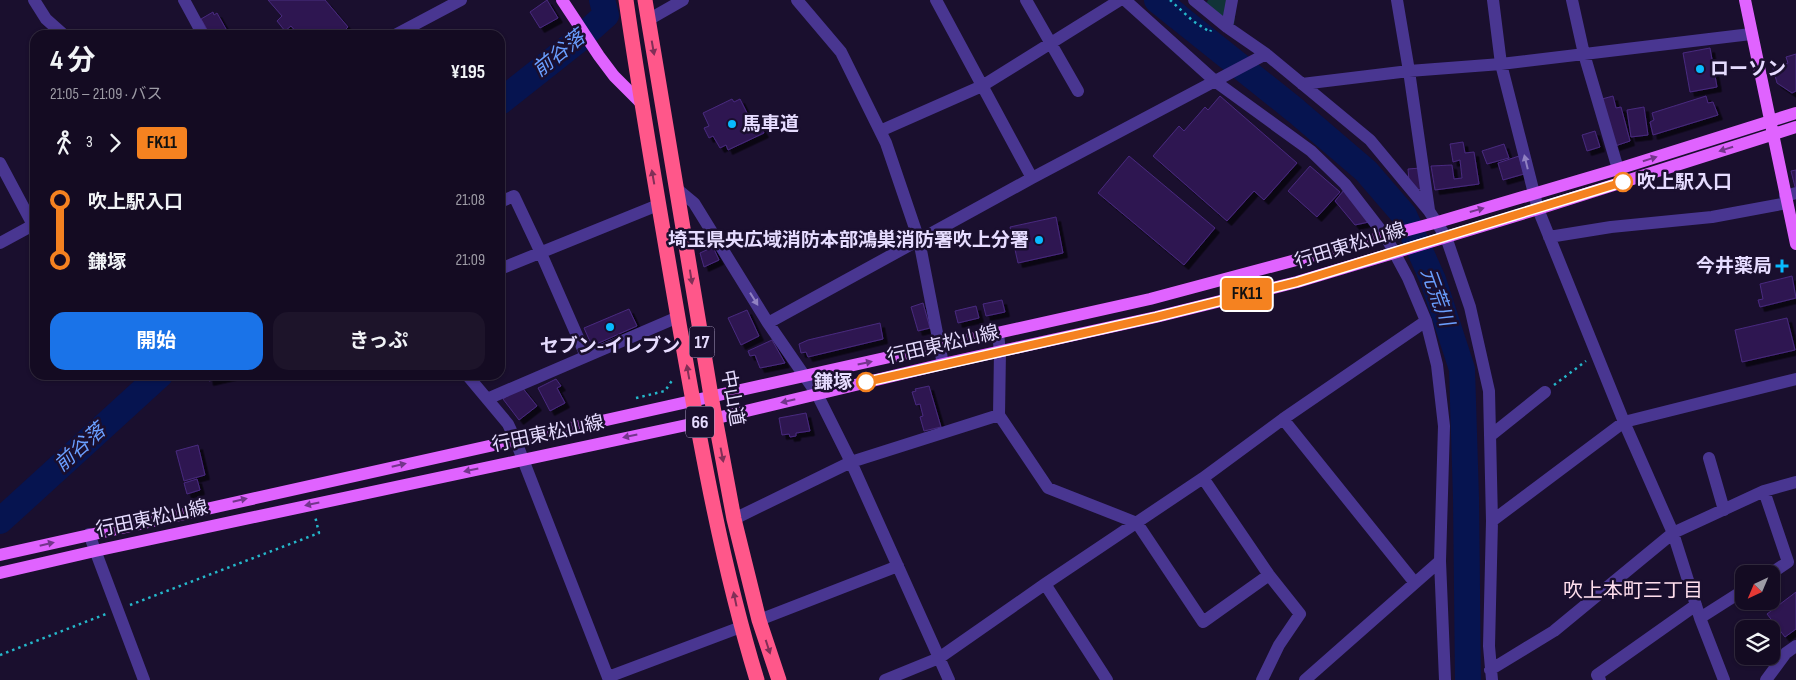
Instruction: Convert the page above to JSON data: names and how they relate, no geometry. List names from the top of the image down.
{
  "streets": {
    "highway": ["17", "中山道"],
    "main road": ["行田東松山線", "66"]
  },
  "crossings": [
    ["行田東松山線", "中山道"]
  ],
  "districts": ["吹上本町三丁目"],
  "water": ["前谷落", "元荒川"],
  "places": {
    "other": [
      "ローソン",
      "馬車道",
      "吹上駅入口",
      "埼玉県央広域消防本部鴻巣消防署吹上分署",
      "セブン-イレブン",
      "鎌塚"
    ],
    "health": ["今井薬局"]
  },
  "lines": ["bus line FK11"],
  "north": "bottom left",
  "page": {
    "on_map": "FK11",
    "heading": ["4 分", "21:05 – 21:09 · バス", "¥195"],
    "legs": ["3", "FK11"],
    "list": [
      {
        "name": "吹上駅入口",
        "value": "21:08"
      },
      {
        "name": "鎌塚",
        "value": "21:09"
      }
    ],
    "buttons": ["開始", "きっぷ"]
  }
}
